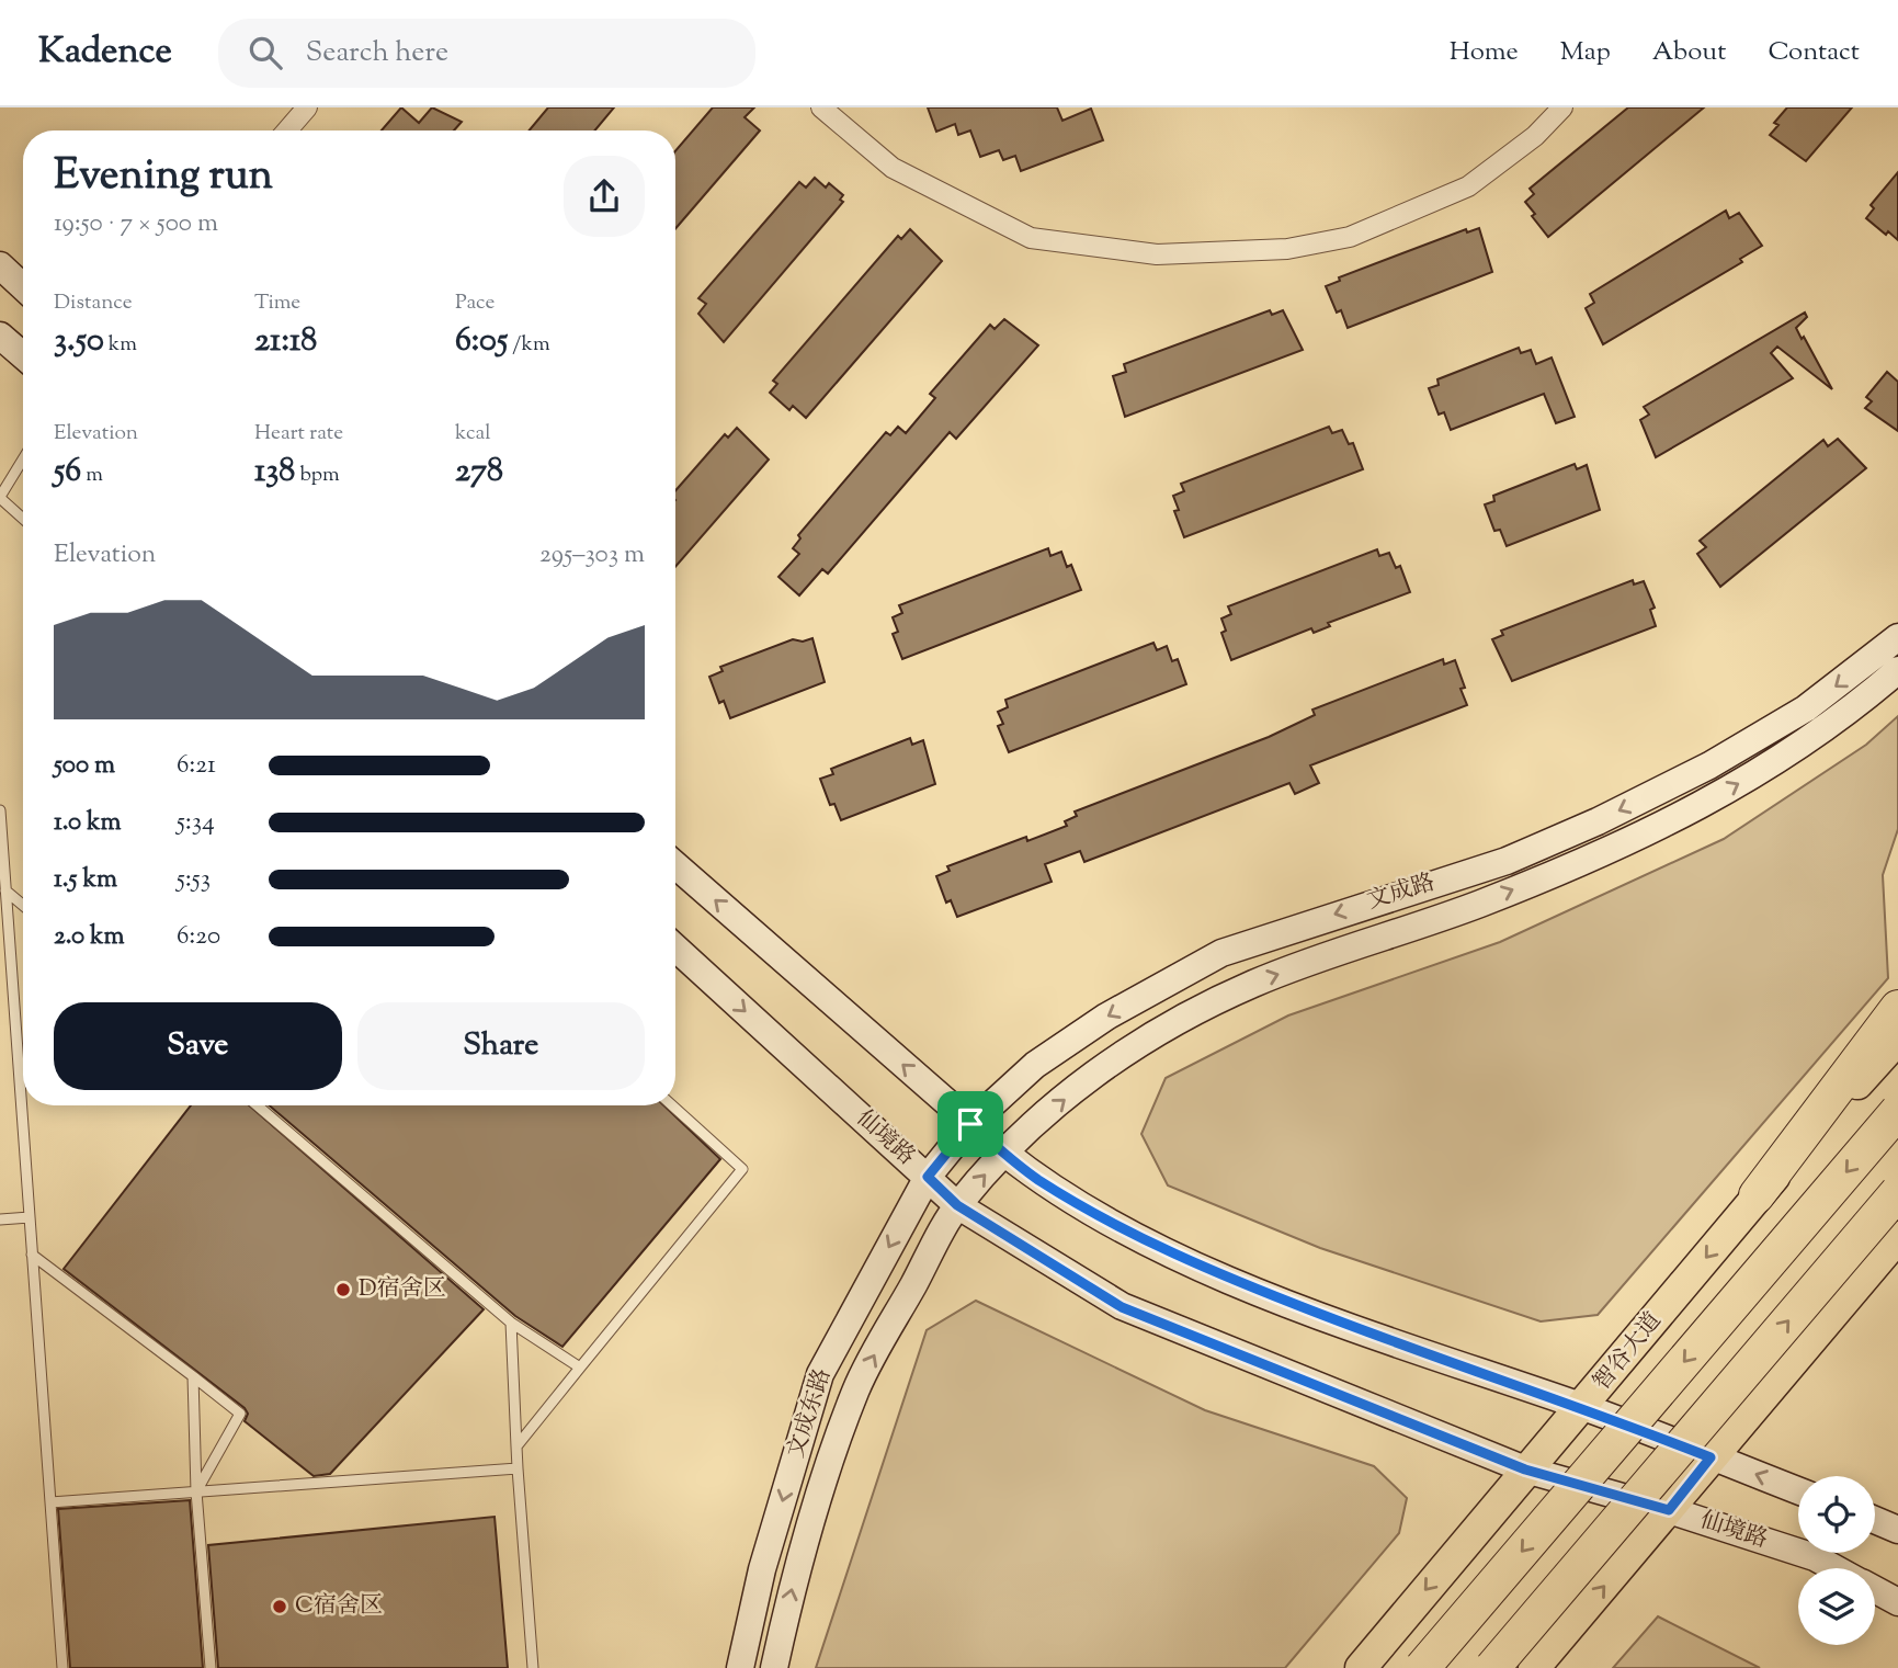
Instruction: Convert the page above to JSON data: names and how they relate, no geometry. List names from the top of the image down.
{
  "streets": {
    "highway": ["智谷大道"],
    "street": ["文成路", "仙境路", "文成东路"]
  },
  "crossings": [
    ["文成路", "仙境路"],
    ["文成路", "文成东路"],
    ["仙境路", "智谷大道"],
    ["仙境路", "文成东路"]
  ],
  "places": ["D宿舍区", "C宿舍区"],
  "page": {
    "header": "Kadence",
    "search": "Search here",
    "nav": [
      "Home",
      "Map",
      "About",
      "Contact"
    ],
    "heading": ["Evening run", "19:50 · 7 × 500 m"],
    "stats": [
      ["Distance", "3.50 km"],
      ["Time", "21:18"],
      ["Pace", "6:05 /km"],
      ["Elevation", "56 m"],
      ["Heart rate", "138 bpm"],
      ["kcal", "278"]
    ],
    "chart": ["Elevation", "295–303 m"],
    "list": [
      {
        "name": "500 m",
        "note": "6:21"
      },
      {
        "name": "1.0 km",
        "note": "5:34"
      },
      {
        "name": "1.5 km",
        "note": "5:53"
      },
      {
        "name": "2.0 km",
        "note": "6:20"
      }
    ],
    "buttons": ["Save", "Share"]
  }
}
